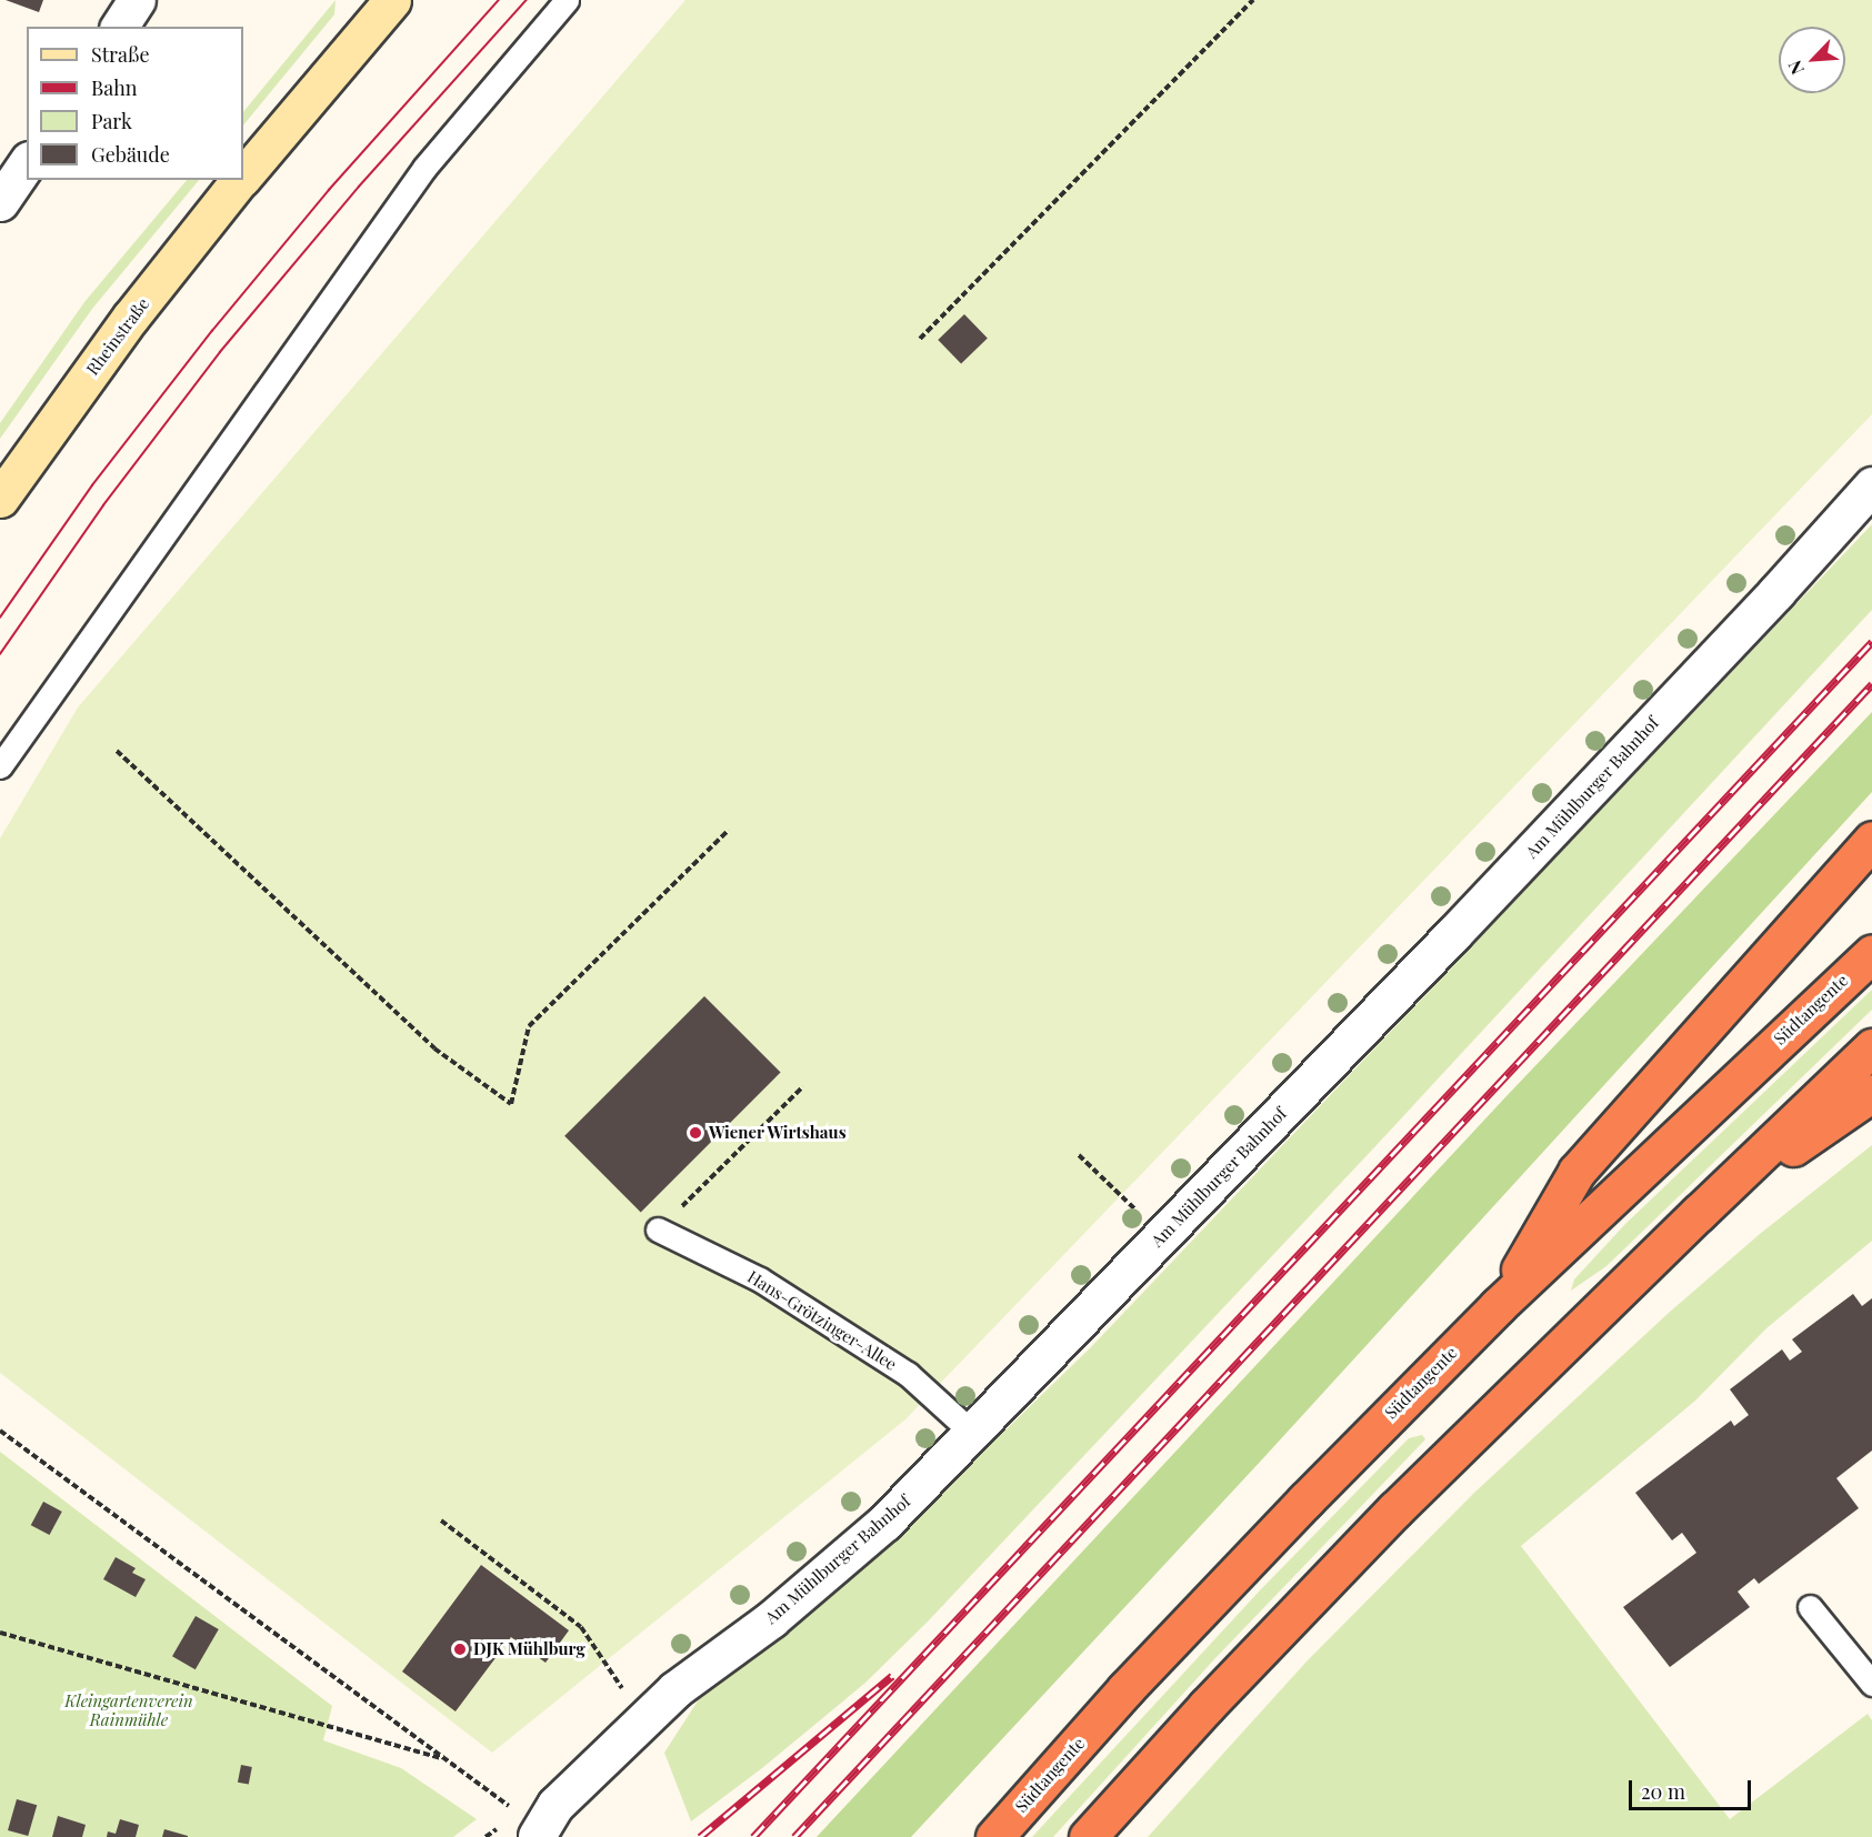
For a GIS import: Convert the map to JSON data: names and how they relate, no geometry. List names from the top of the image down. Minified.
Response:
{"streets":{"highway":["Südtangente"],"main road":["Rheinstraße"],"street":["Am Mühlburger Bahnhof"],"lane":["Hans-Grötzinger-Allee"]},"crossings":[["Am Mühlburger Bahnhof","Hans-Grötzinger-Allee"]],"parks":["Kleingartenverein Rainmühle"],"places":["Wiener Wirtshaus","DJK Mühlburg"],"legend":["Straße","Bahn","Park","Gebäude"],"scale_bar":"20 m","north":"bottom left"}
